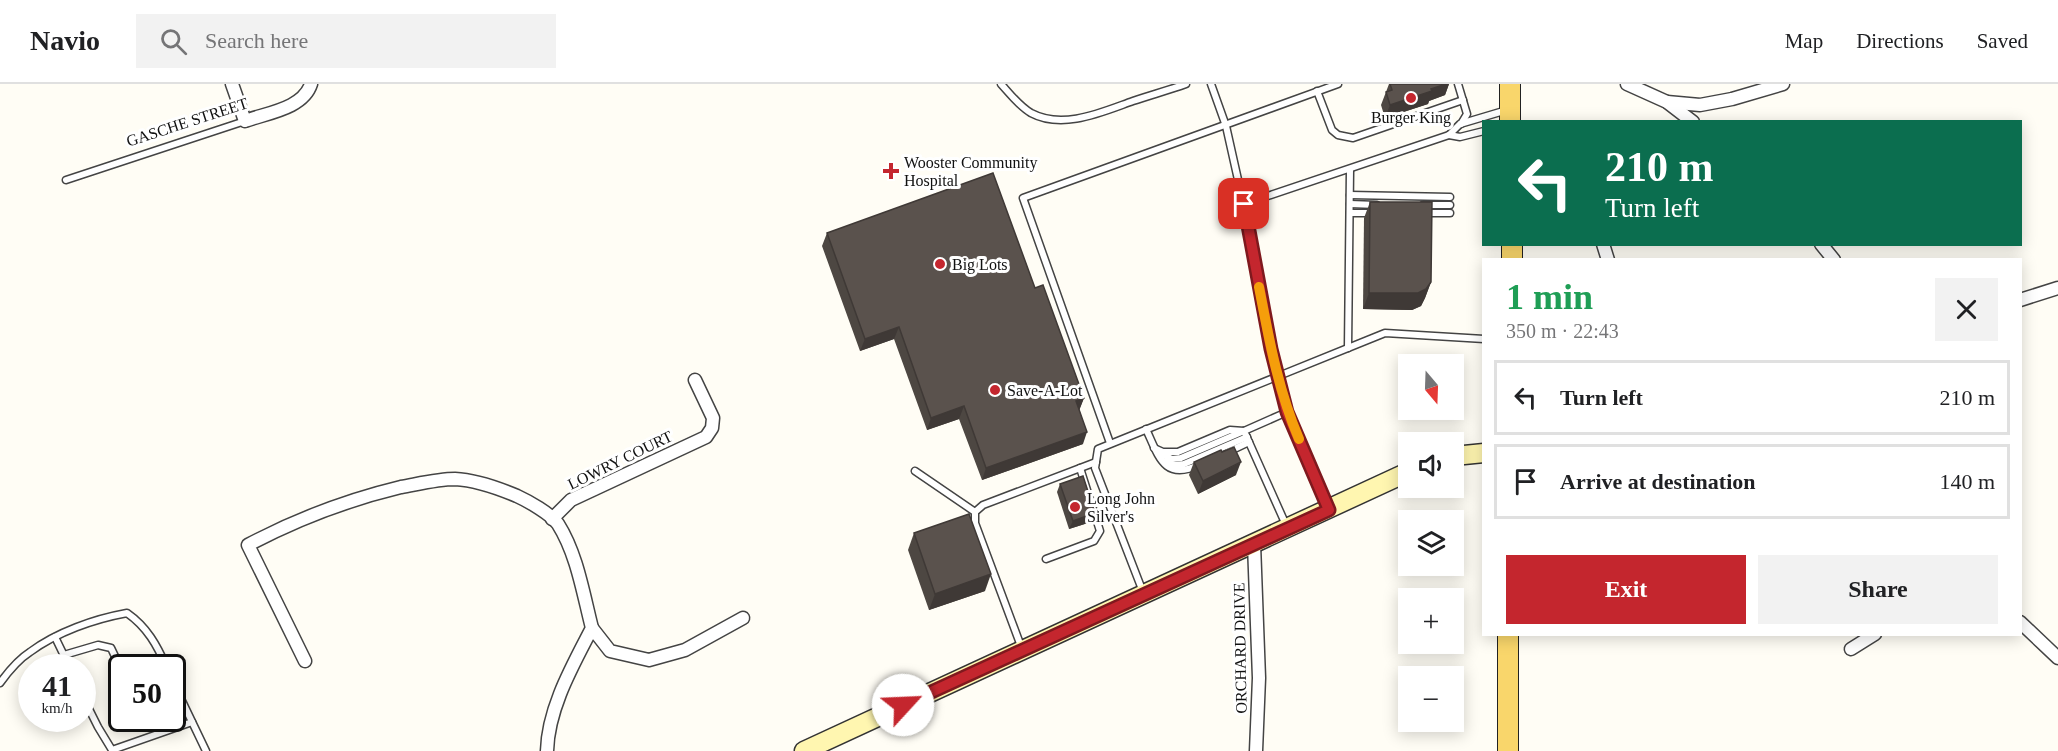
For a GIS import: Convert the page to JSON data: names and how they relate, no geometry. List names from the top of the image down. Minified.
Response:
{"streets":{"street":["GASCHE STREET","LOWRY COURT","ORCHARD DRIVE"]},"places":{"other":["Burger King","Big Lots","Save-A-Lot","Long John Silver's"],"health":["Wooster Community Hospital"]},"north":"bottom","page":{"header":"Navio","search":"Search here","nav":["Map","Directions","Saved"],"turn":["210 m","Turn left"],"heading":["1 min","350 m · 22:43"],"map_buttons":["+","−"],"list":[{"name":"Turn left","value":"210 m"},{"name":"Arrive at destination","value":"140 m"}],"buttons":["Exit","Share"],"speed":"41 km/h","limit":"50"}}
